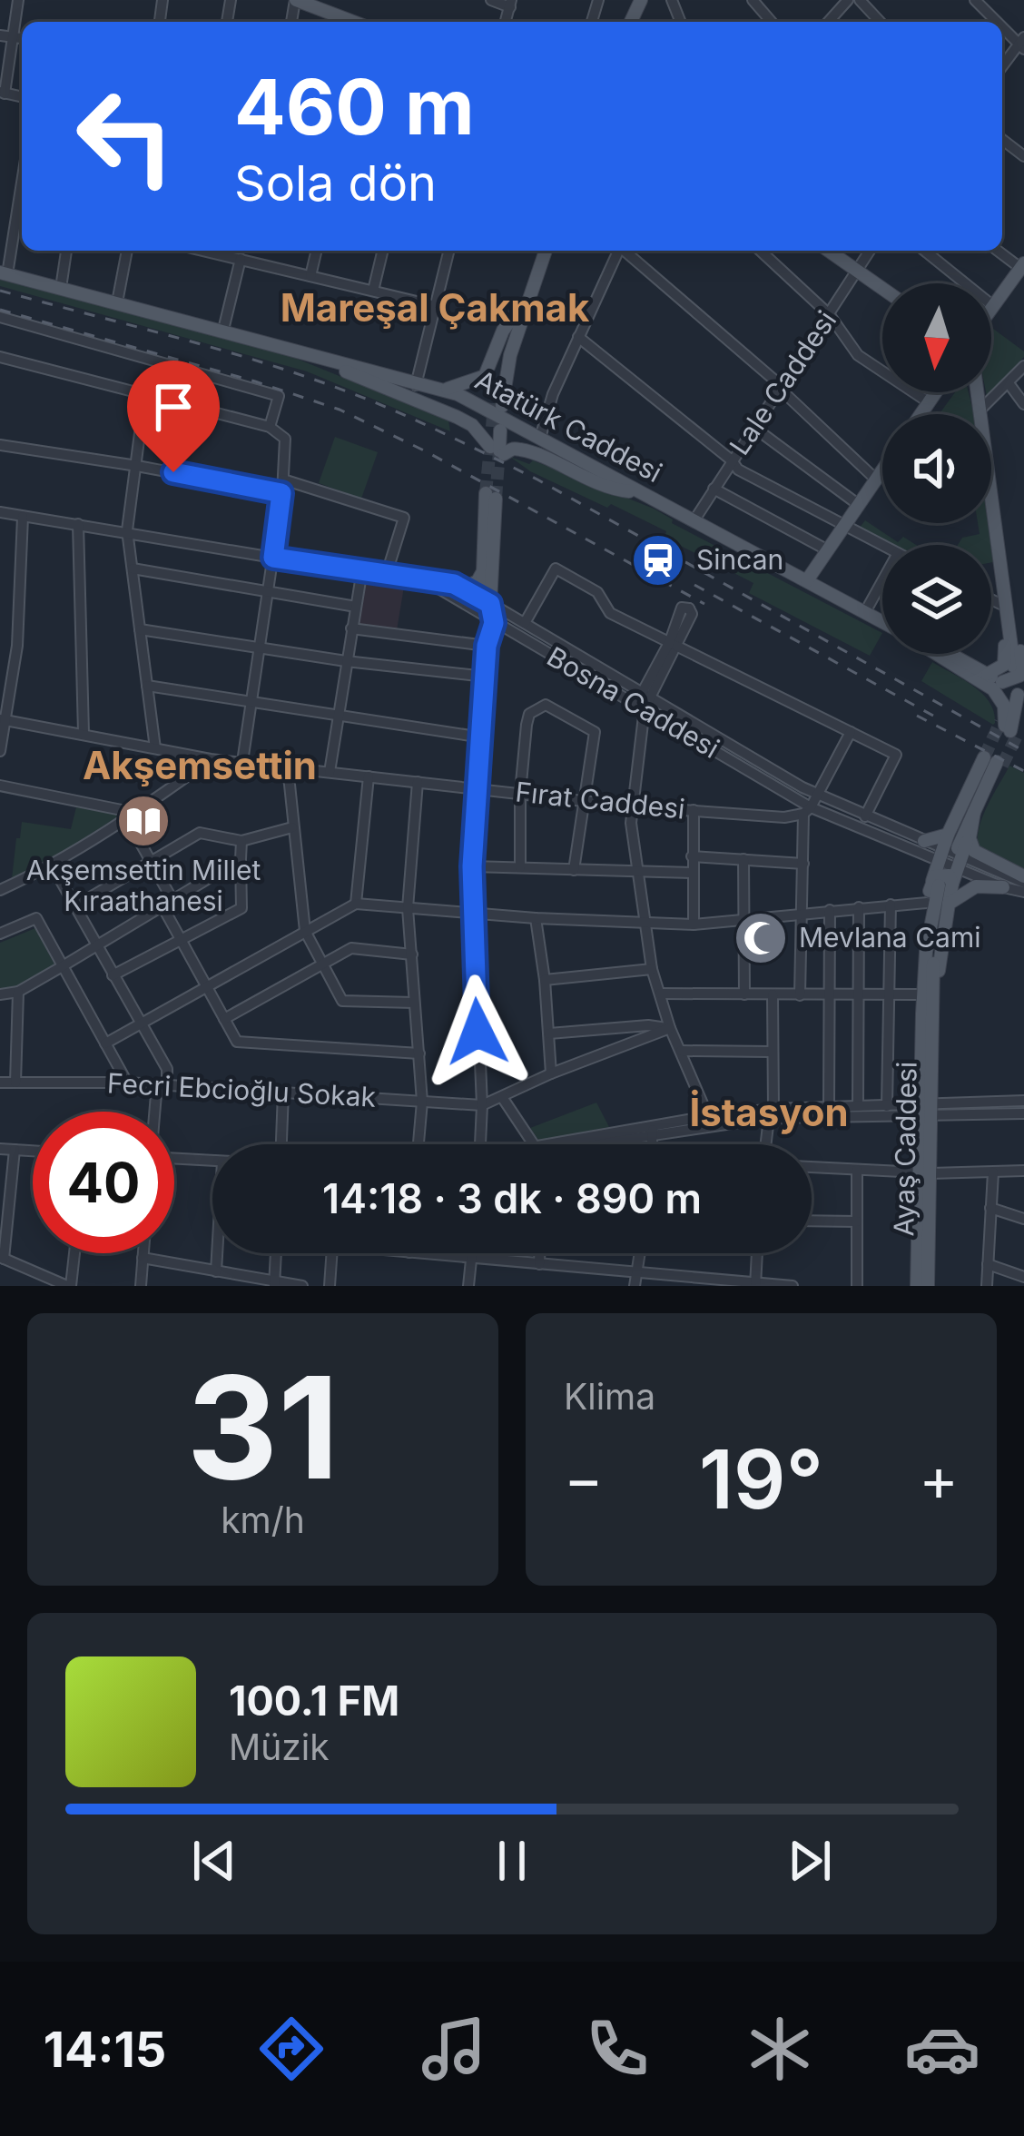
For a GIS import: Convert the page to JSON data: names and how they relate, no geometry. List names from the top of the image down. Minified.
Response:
{"streets":{"main road":["Atatürk Caddesi","Ayaş Caddesi"],"street":["Lale Caddesi","Bosna Caddesi","Fırat Caddesi","Fecri Ebcioğlu Sokak"]},"crossings":[["Lale Caddesi","Atatürk Caddesi"],["Bosna Caddesi","Fırat Caddesi"]],"districts":["Mareşal Çakmak","Akşemsettin","İstasyon"],"places":{"station":["Sincan"],"library":["Akşemsettin Millet Kıraathanesi"],"mosque":["Mevlana Cami"]},"north":"bottom","page":{"turn":["460 m","Sola dön"],"limit":"40","trip":"14:18 · 3 dk · 890 m","tile":[["31","km/h"],"Klima"],"heat":["−","19°","+"],"song":["100.1 FM","Müzik"],"tabs":"14:15"}}
